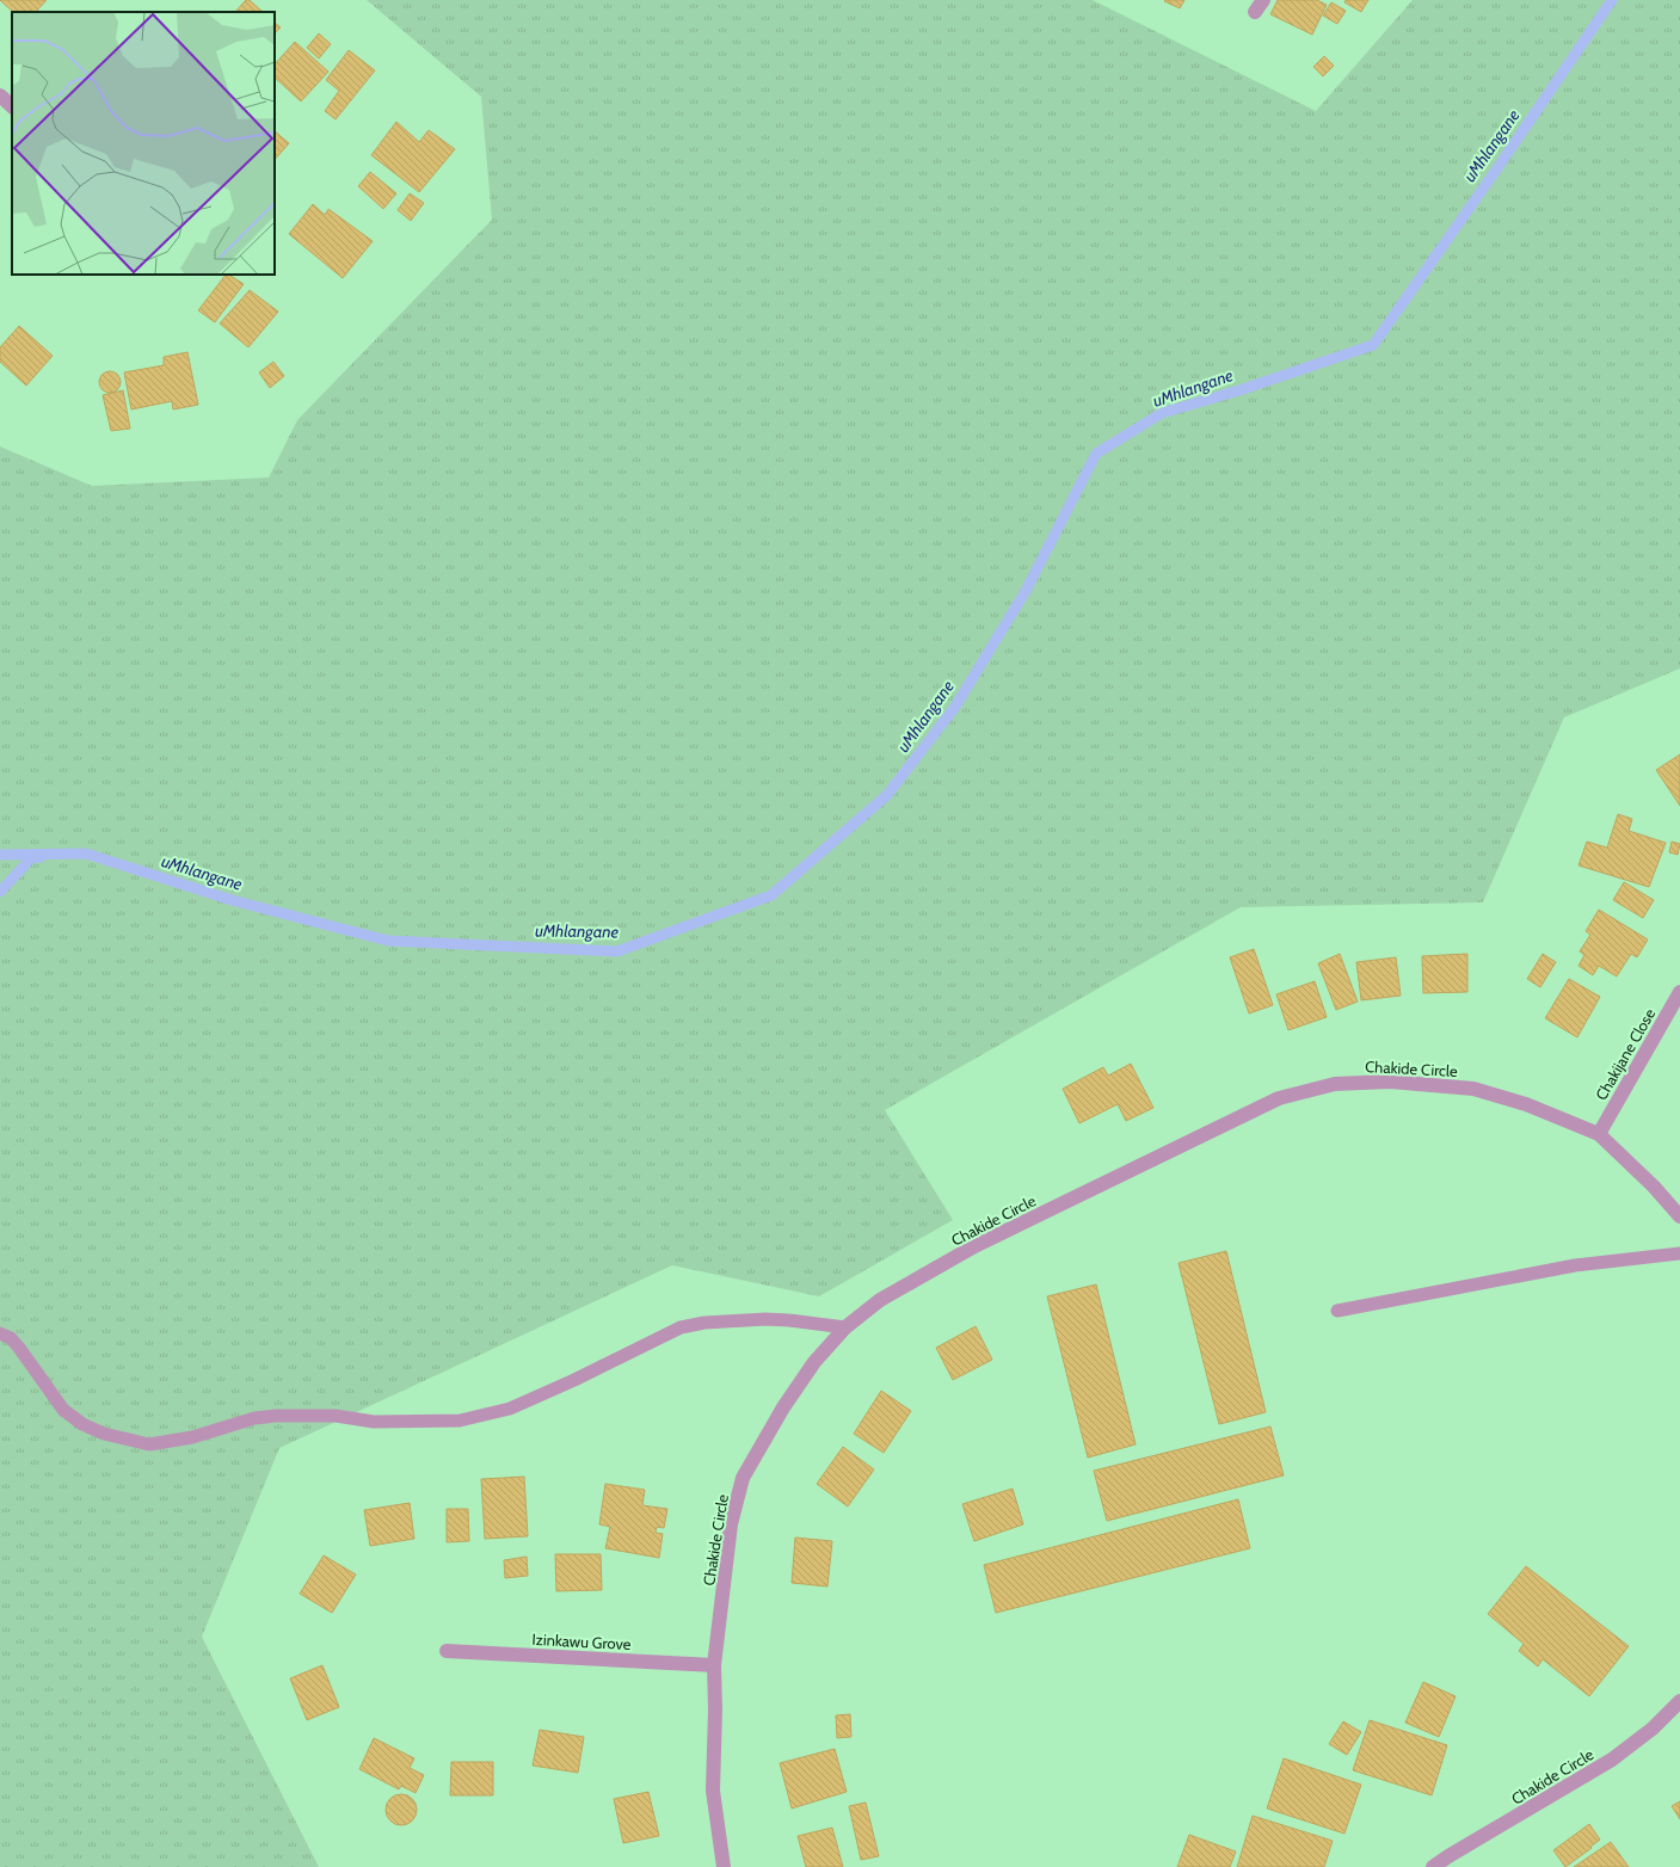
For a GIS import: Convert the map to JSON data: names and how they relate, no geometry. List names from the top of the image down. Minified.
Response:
{"streets":{"street":["Chakijane Close","Chakide Circle","Izinkawu Grove"]},"crossings":[["Chakijane Close","Chakide Circle"],["Chakide Circle","Izinkawu Grove"]],"water":["uMhlangane"]}
